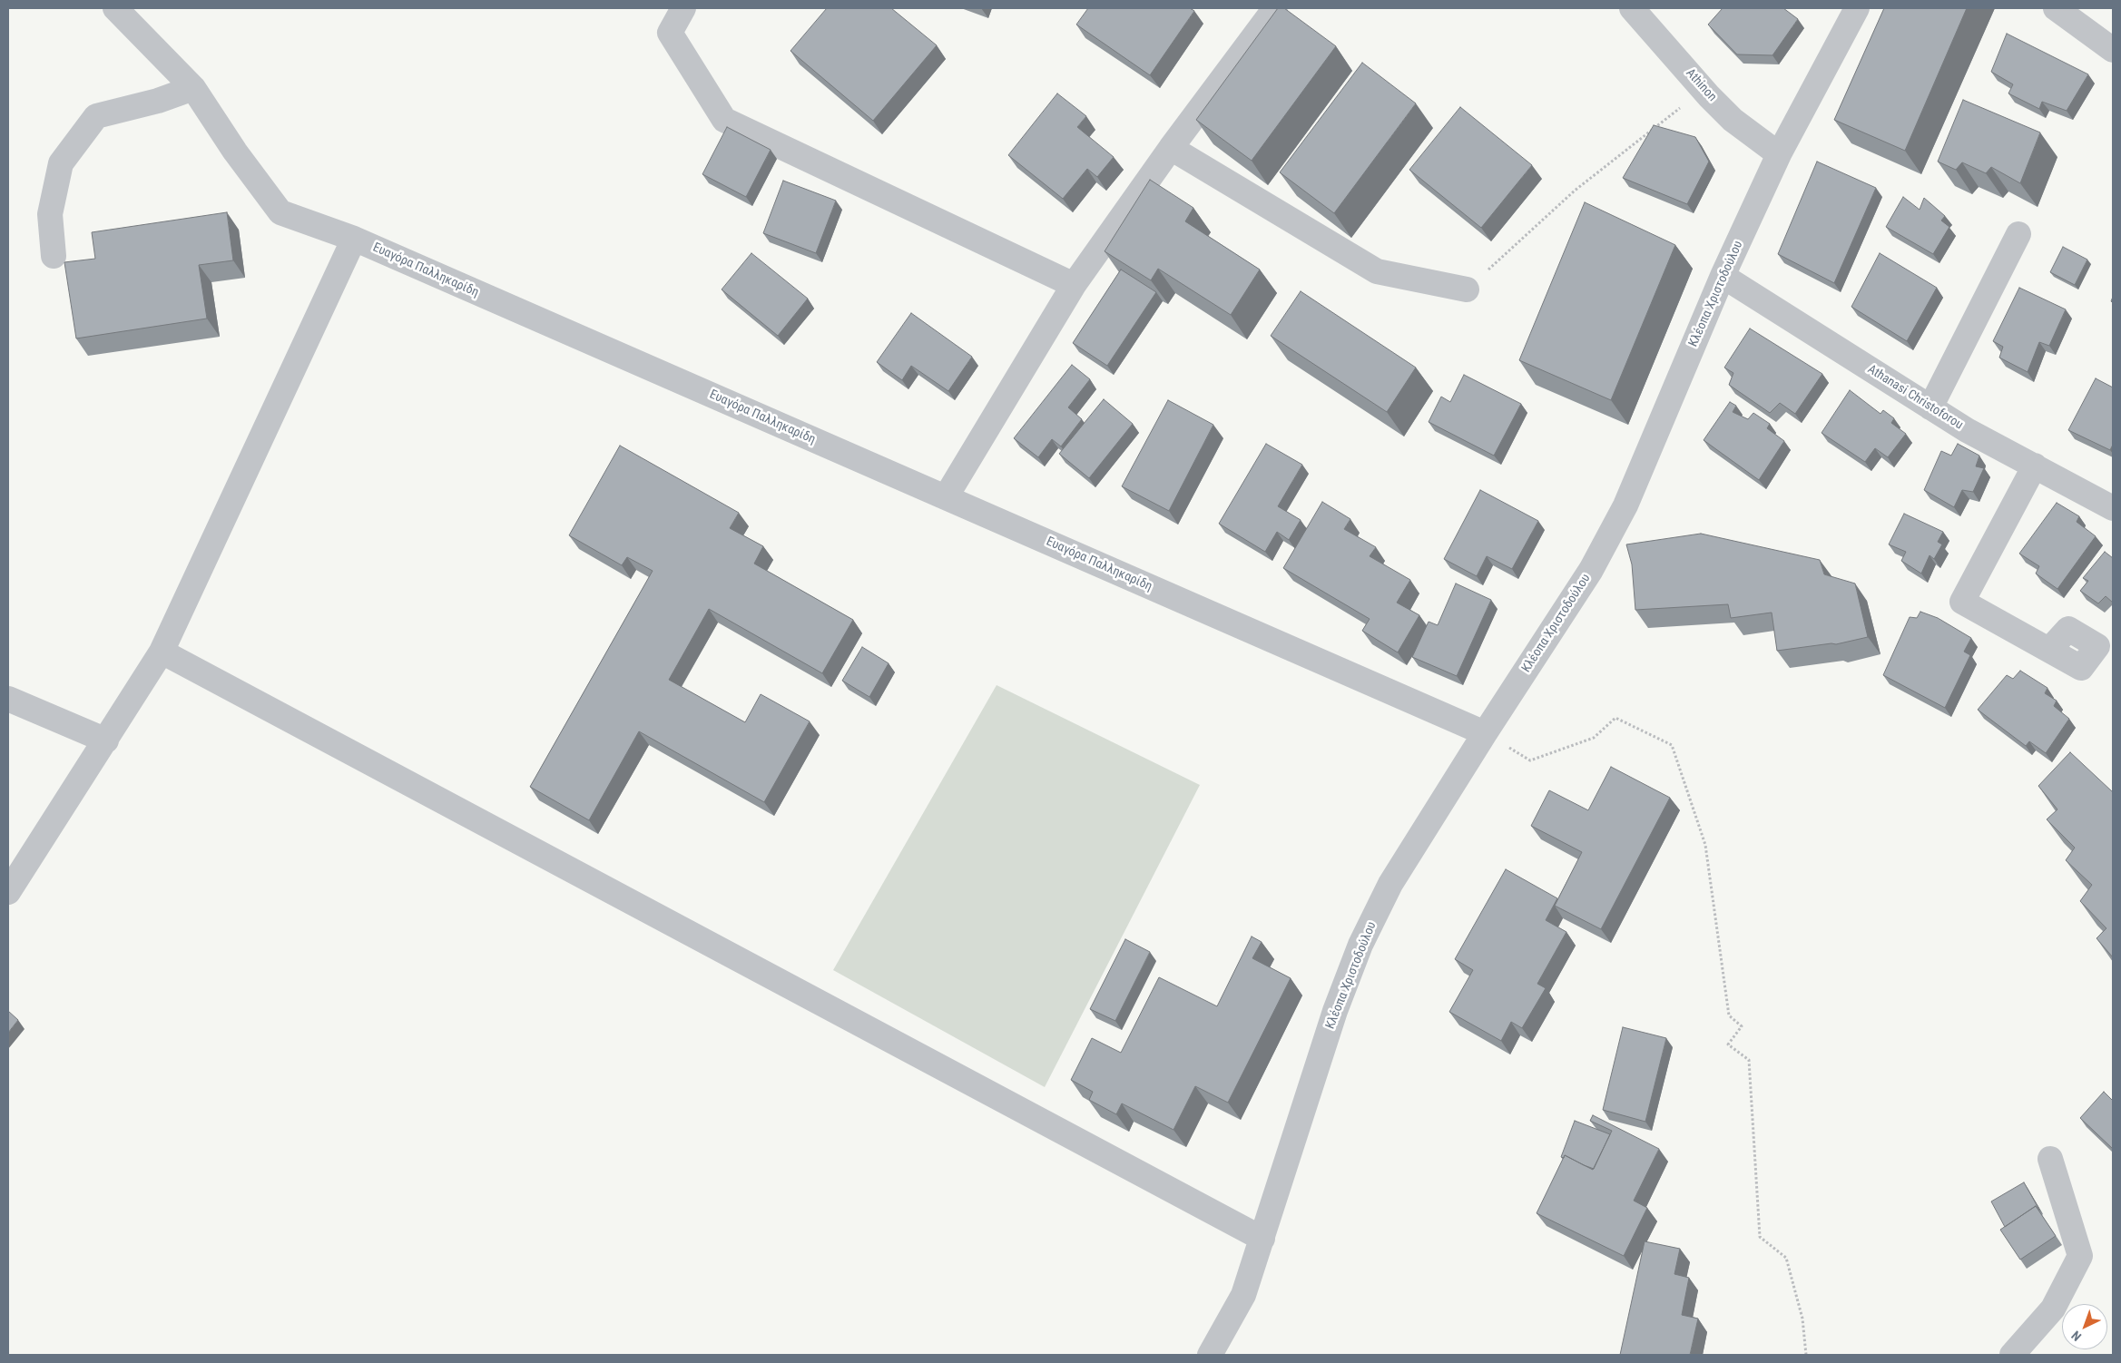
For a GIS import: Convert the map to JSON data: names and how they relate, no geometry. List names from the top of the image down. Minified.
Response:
{"streets":{"street":["Athinon","Ευαγόρα Παλληκαρίδη","Κλέοπα Χριστοδούλου","Athanasi Christoforou"]},"crossings":[["Athinon","Κλέοπα Χριστοδούλου"],["Ευαγόρα Παλληκαρίδη","Κλέοπα Χριστοδούλου"],["Κλέοπα Χριστοδούλου","Athanasi Christoforou"]],"north":"bottom left"}
